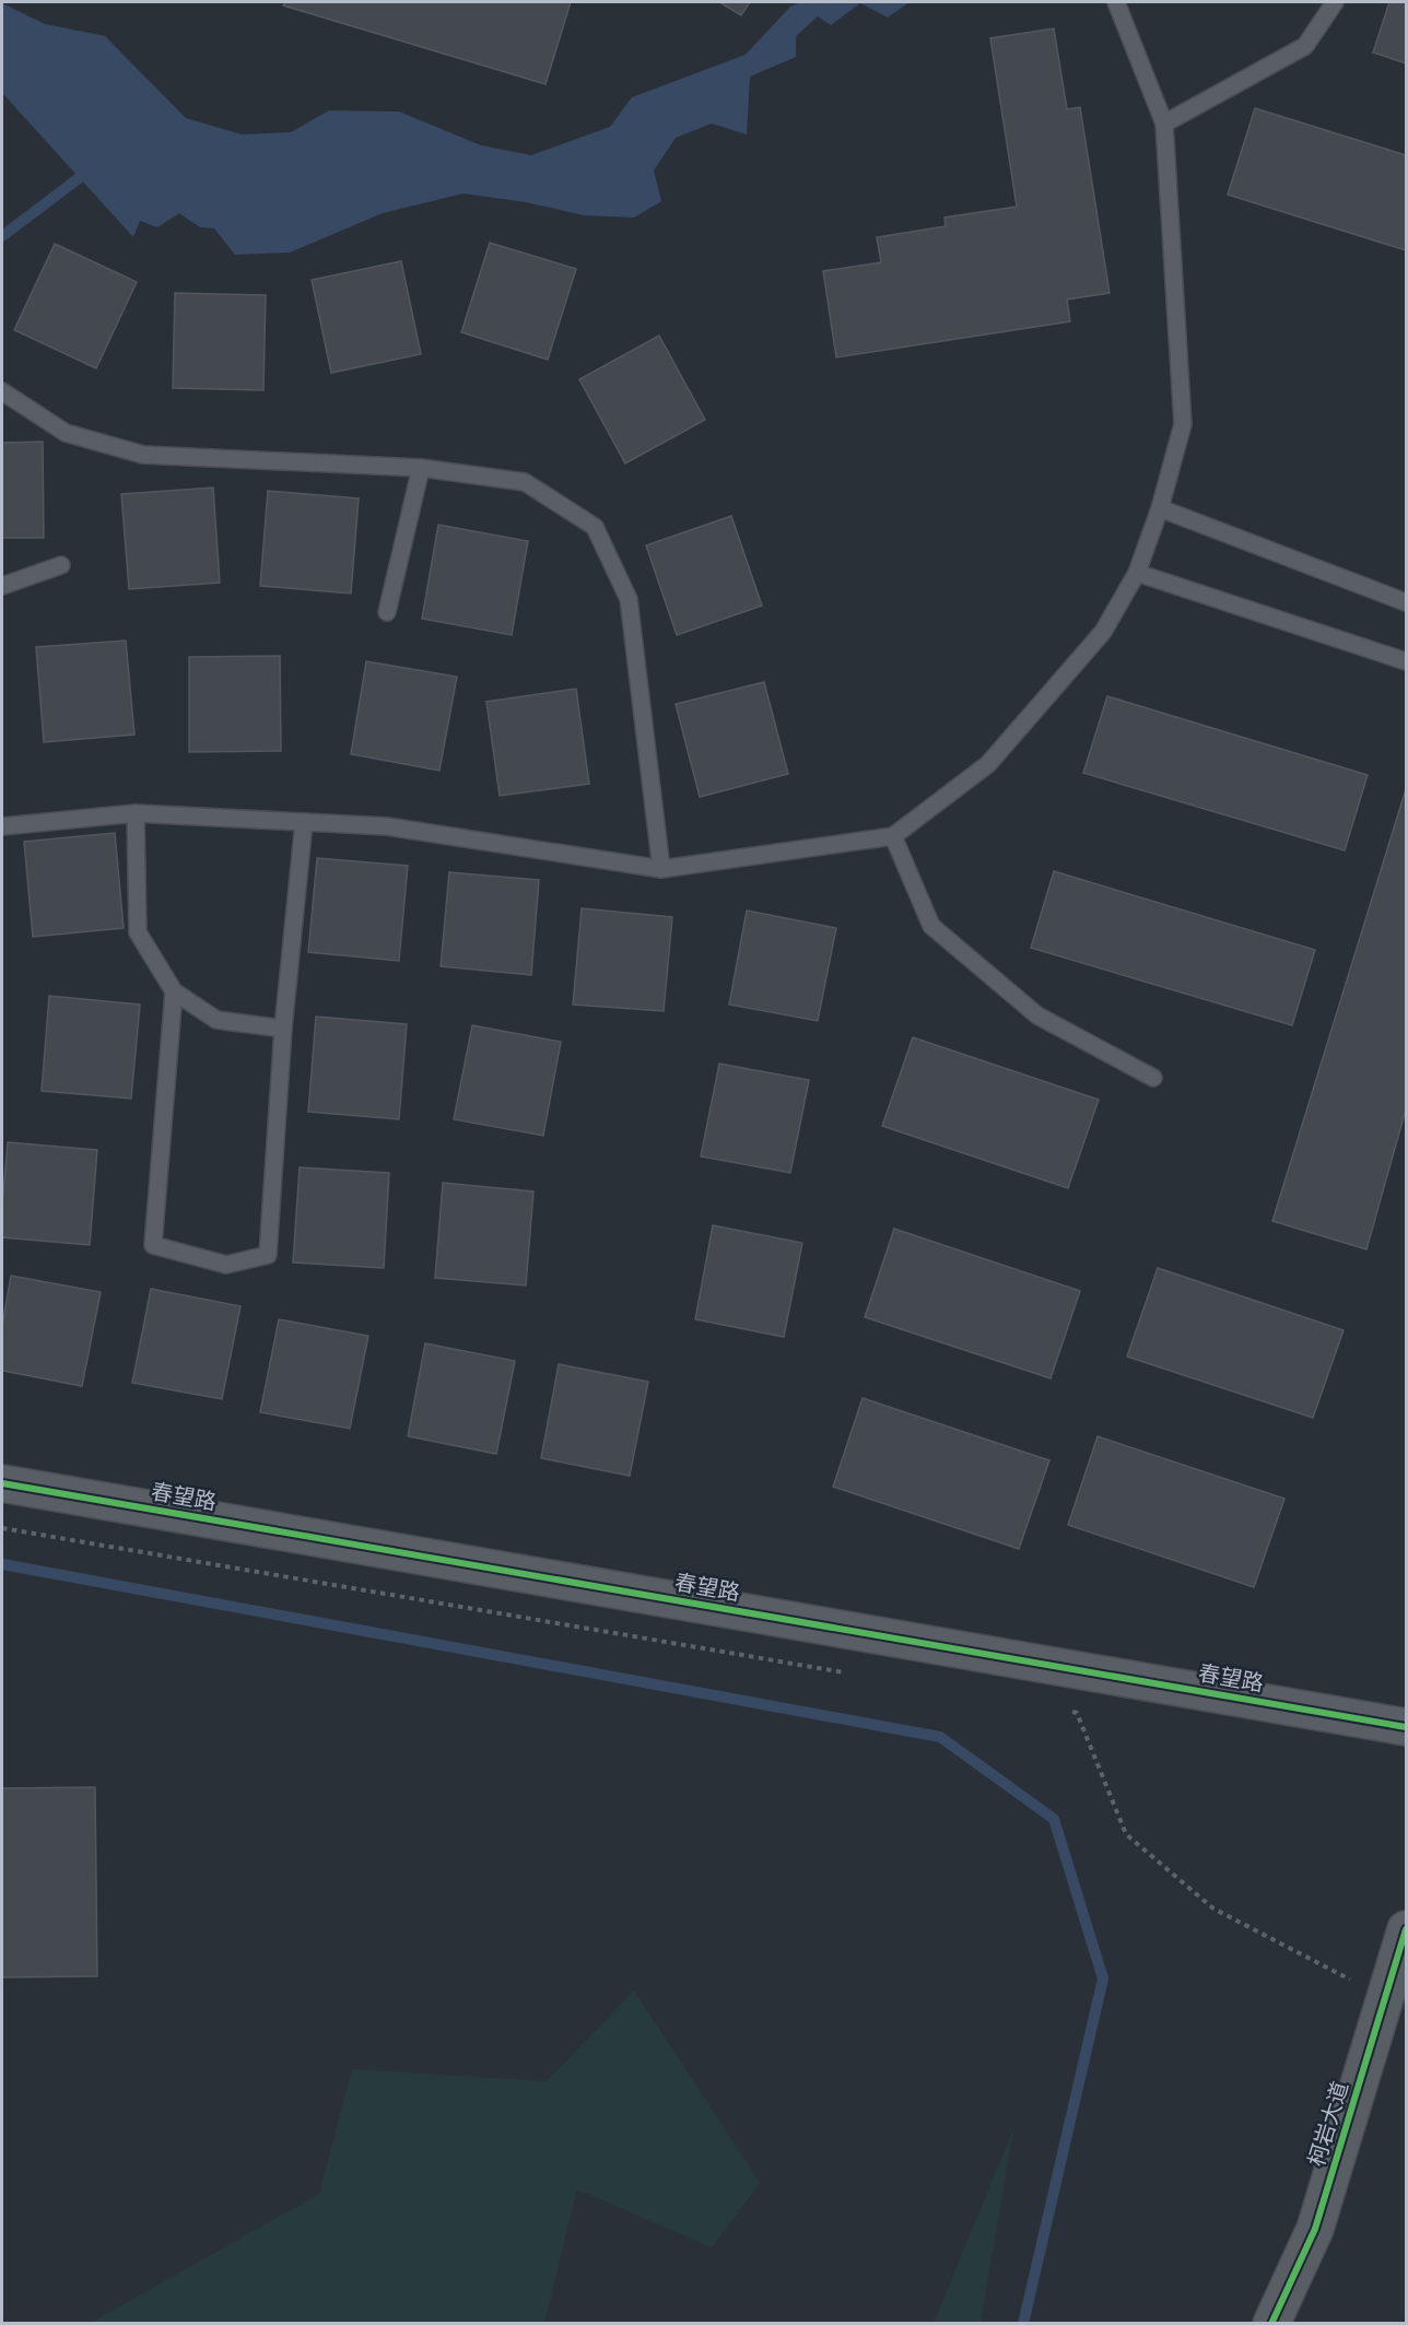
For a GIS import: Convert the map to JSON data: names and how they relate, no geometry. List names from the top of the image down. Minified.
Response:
{"streets":{"street":["春望路","柯岩大道"]}}
